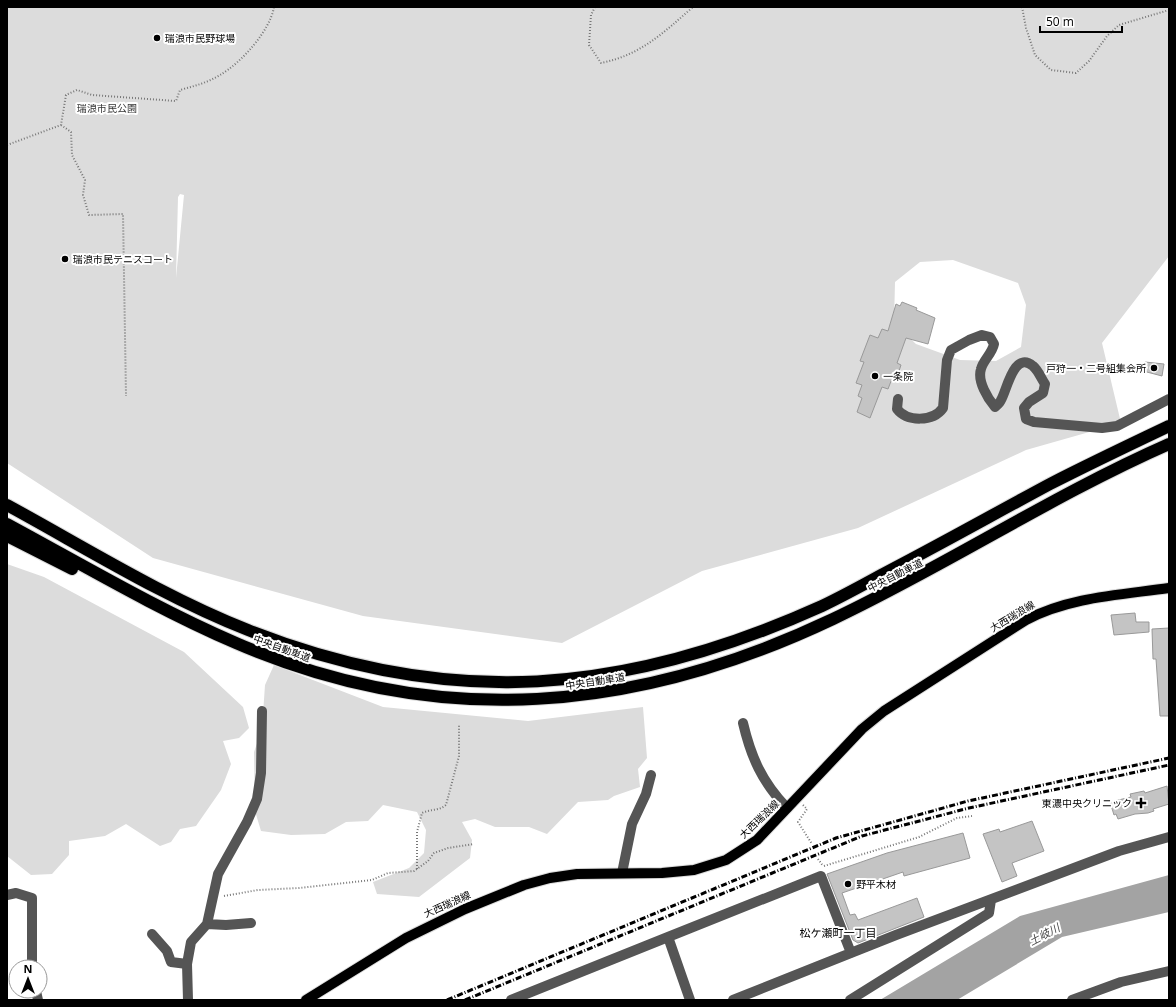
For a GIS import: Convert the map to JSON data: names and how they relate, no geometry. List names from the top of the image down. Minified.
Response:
{"streets":{"highway":["中央自動車道"],"main road":["大西瑞浪線"]},"districts":["松ケ瀬町一丁目"],"water":["土岐川"],"parks":["瑞浪市民公園"],"places":{"other":["瑞浪市民野球場","瑞浪市民テニスコート","戸狩一・二号組集会所","一条院","野平木材"],"health":["東濃中央クリニック"]},"scale_bar":"50 m","north":"top"}
